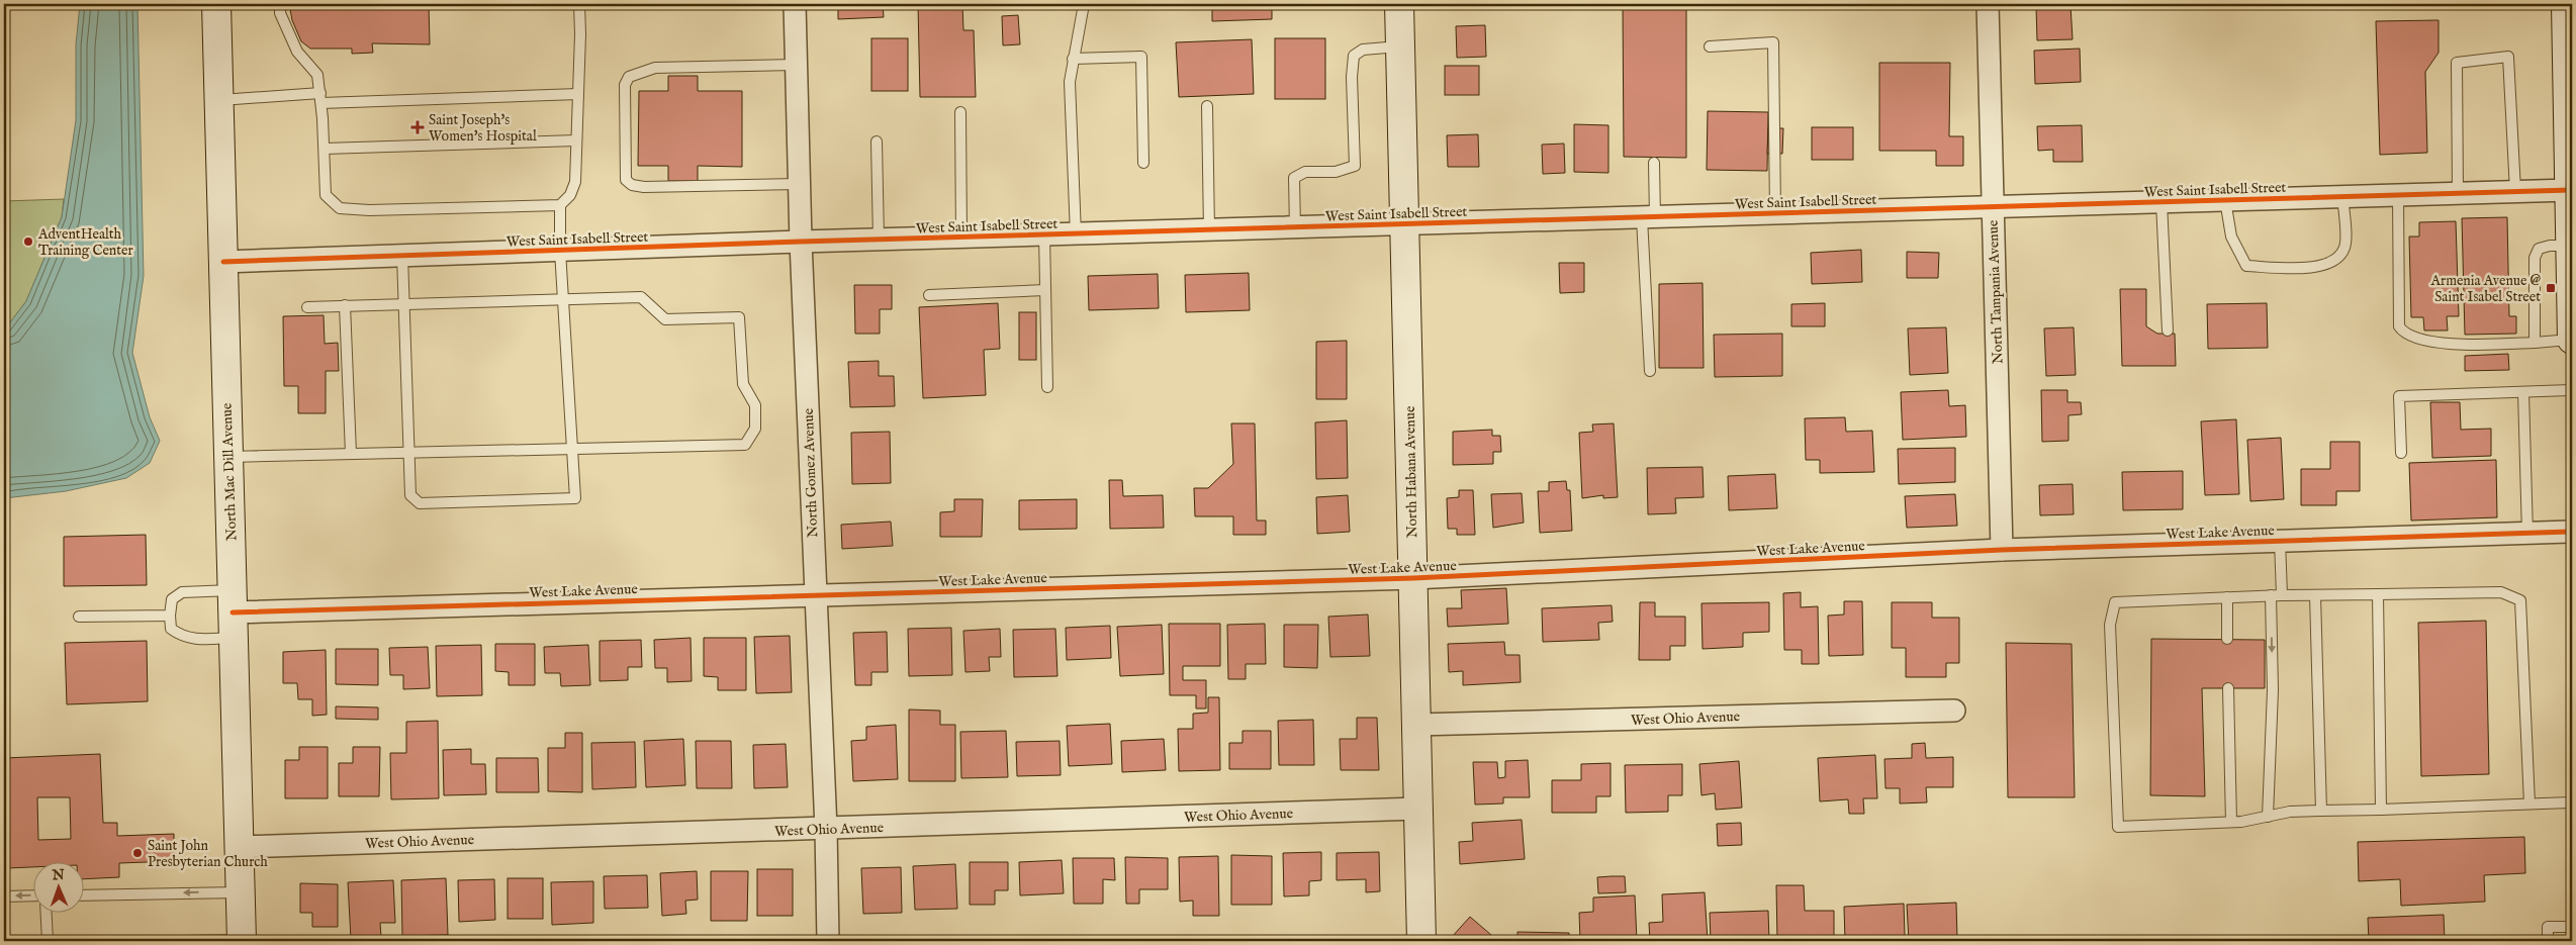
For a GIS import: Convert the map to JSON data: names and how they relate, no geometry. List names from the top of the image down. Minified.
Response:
{"streets":{"street":["West Saint Isabell Street","North Tampania Avenue","North Mac Dill Avenue","North Habana Avenue","North Gomez Avenue","West Lake Avenue","West Ohio Avenue"]},"crossings":[["West Saint Isabell Street","North Tampania Avenue"],["West Saint Isabell Street","North Mac Dill Avenue"],["West Saint Isabell Street","North Habana Avenue"],["West Saint Isabell Street","North Gomez Avenue"],["North Tampania Avenue","West Lake Avenue"],["North Mac Dill Avenue","West Lake Avenue"],["North Mac Dill Avenue","West Ohio Avenue"],["North Habana Avenue","West Lake Avenue"],["North Habana Avenue","West Ohio Avenue"],["North Gomez Avenue","West Lake Avenue"],["North Gomez Avenue","West Ohio Avenue"]],"places":{"health":["Saint Joseph's Women's Hospital"],"other":["AdventHealth Training Center","Saint John Presbyterian Church"],"transit":["Armenia Avenue @ Saint Isabel Street"]},"north":"top"}
